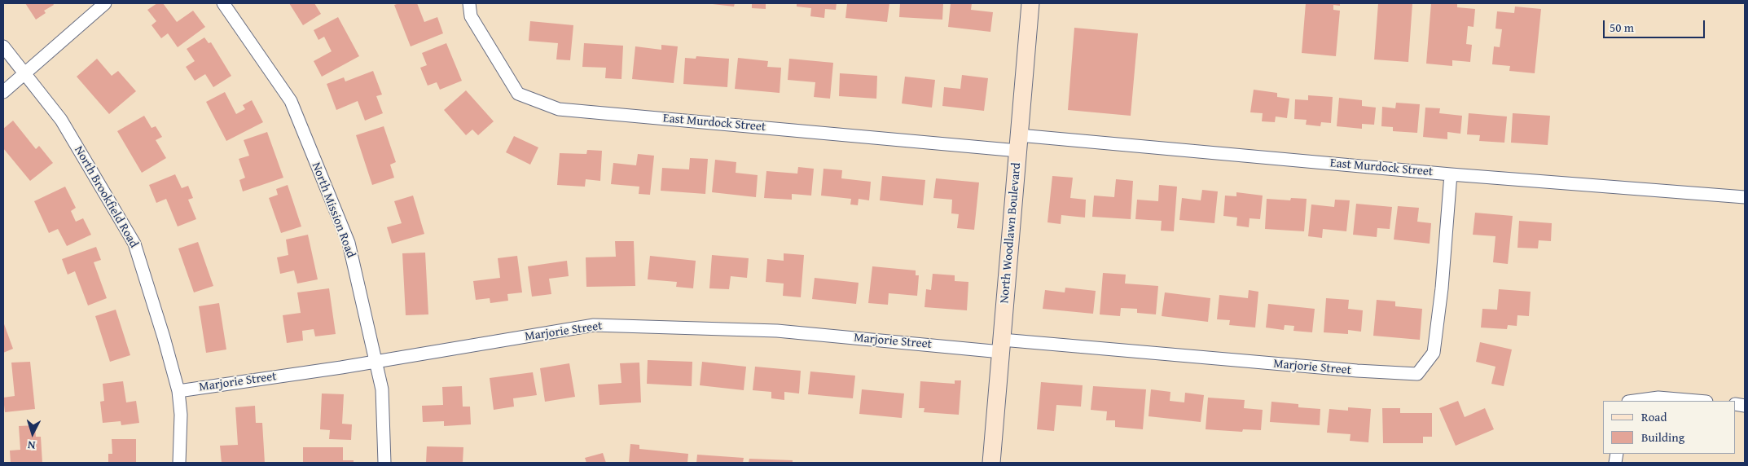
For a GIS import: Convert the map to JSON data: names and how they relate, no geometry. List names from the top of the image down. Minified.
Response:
{"streets":{"main road":["North Woodlawn Boulevard"],"street":["East Murdock Street","North Brookfield Road","North Mission Road","Marjorie Street"]},"crossings":[["East Murdock Street","North Woodlawn Boulevard"],["East Murdock Street","Marjorie Street"],["North Brookfield Road","Marjorie Street"],["North Mission Road","Marjorie Street"],["North Woodlawn Boulevard","Marjorie Street"]],"legend":["Road","Building"],"scale_bar":"50 m","north":"bottom"}
